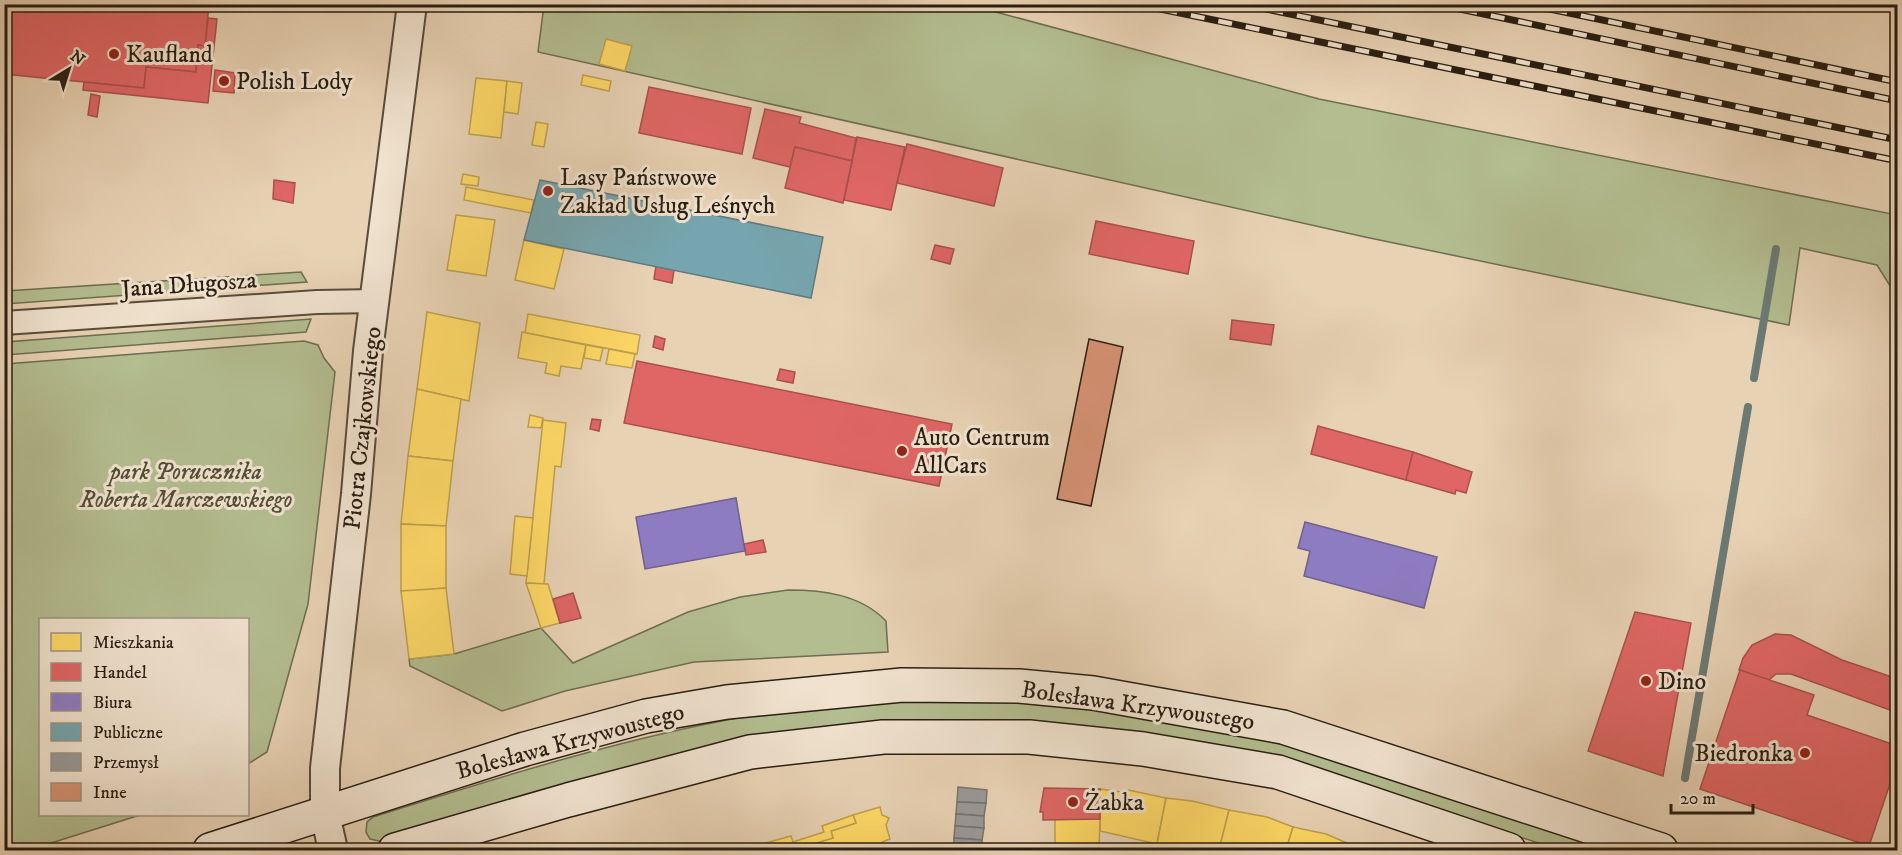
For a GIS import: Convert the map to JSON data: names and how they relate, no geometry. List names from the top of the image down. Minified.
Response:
{"streets":{"main road":["Bolesława Krzywoustego"],"street":["Jana Długosza","Piotra Czajkowskiego"]},"crossings":[["Jana Długosza","Piotra Czajkowskiego"],["Piotra Czajkowskiego","Bolesława Krzywoustego"]],"parks":["park Porucznika Roberta Marczewskiego"],"places":["Kaufland","Polish Lody","Lasy Państwowe Zakład Usług Leśnych","Auto Centrum AllCars","Dino","Biedronka","Żabka"],"legend":["Mieszkania","Handel","Biura","Publiczne","Przemysł","Inne"],"scale_bar":"20 m","north":"top right"}
